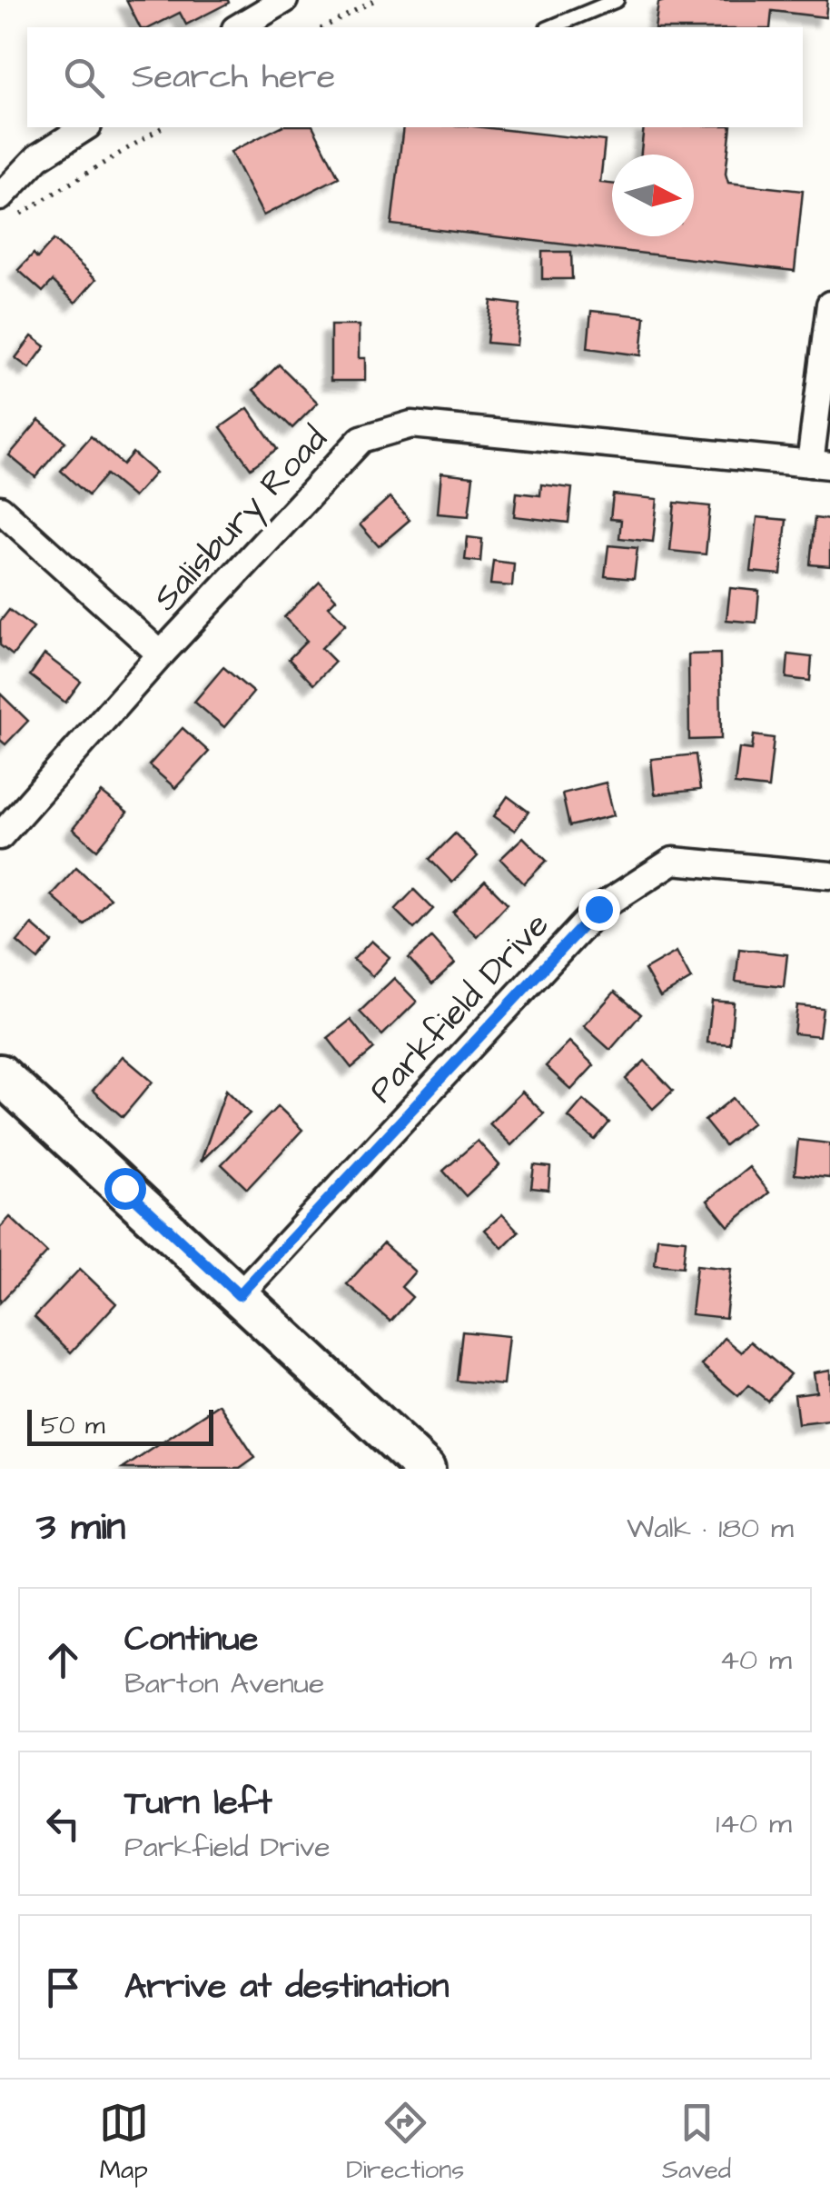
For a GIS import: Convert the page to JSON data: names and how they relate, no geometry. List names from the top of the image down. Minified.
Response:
{"streets":{"street":["Salisbury Road","Parkfield Drive"]},"scale_bar":"50 m","north":"right","page":{"search":"Search here","scale":"50 m","heading":["3 min","Walk · 180 m"],"list":[["Continue","Barton Avenue","40 m"],["Turn left","Parkfield Drive","140 m"],"Arrive at destination"],"nav":["Map","Directions","Saved"]}}
